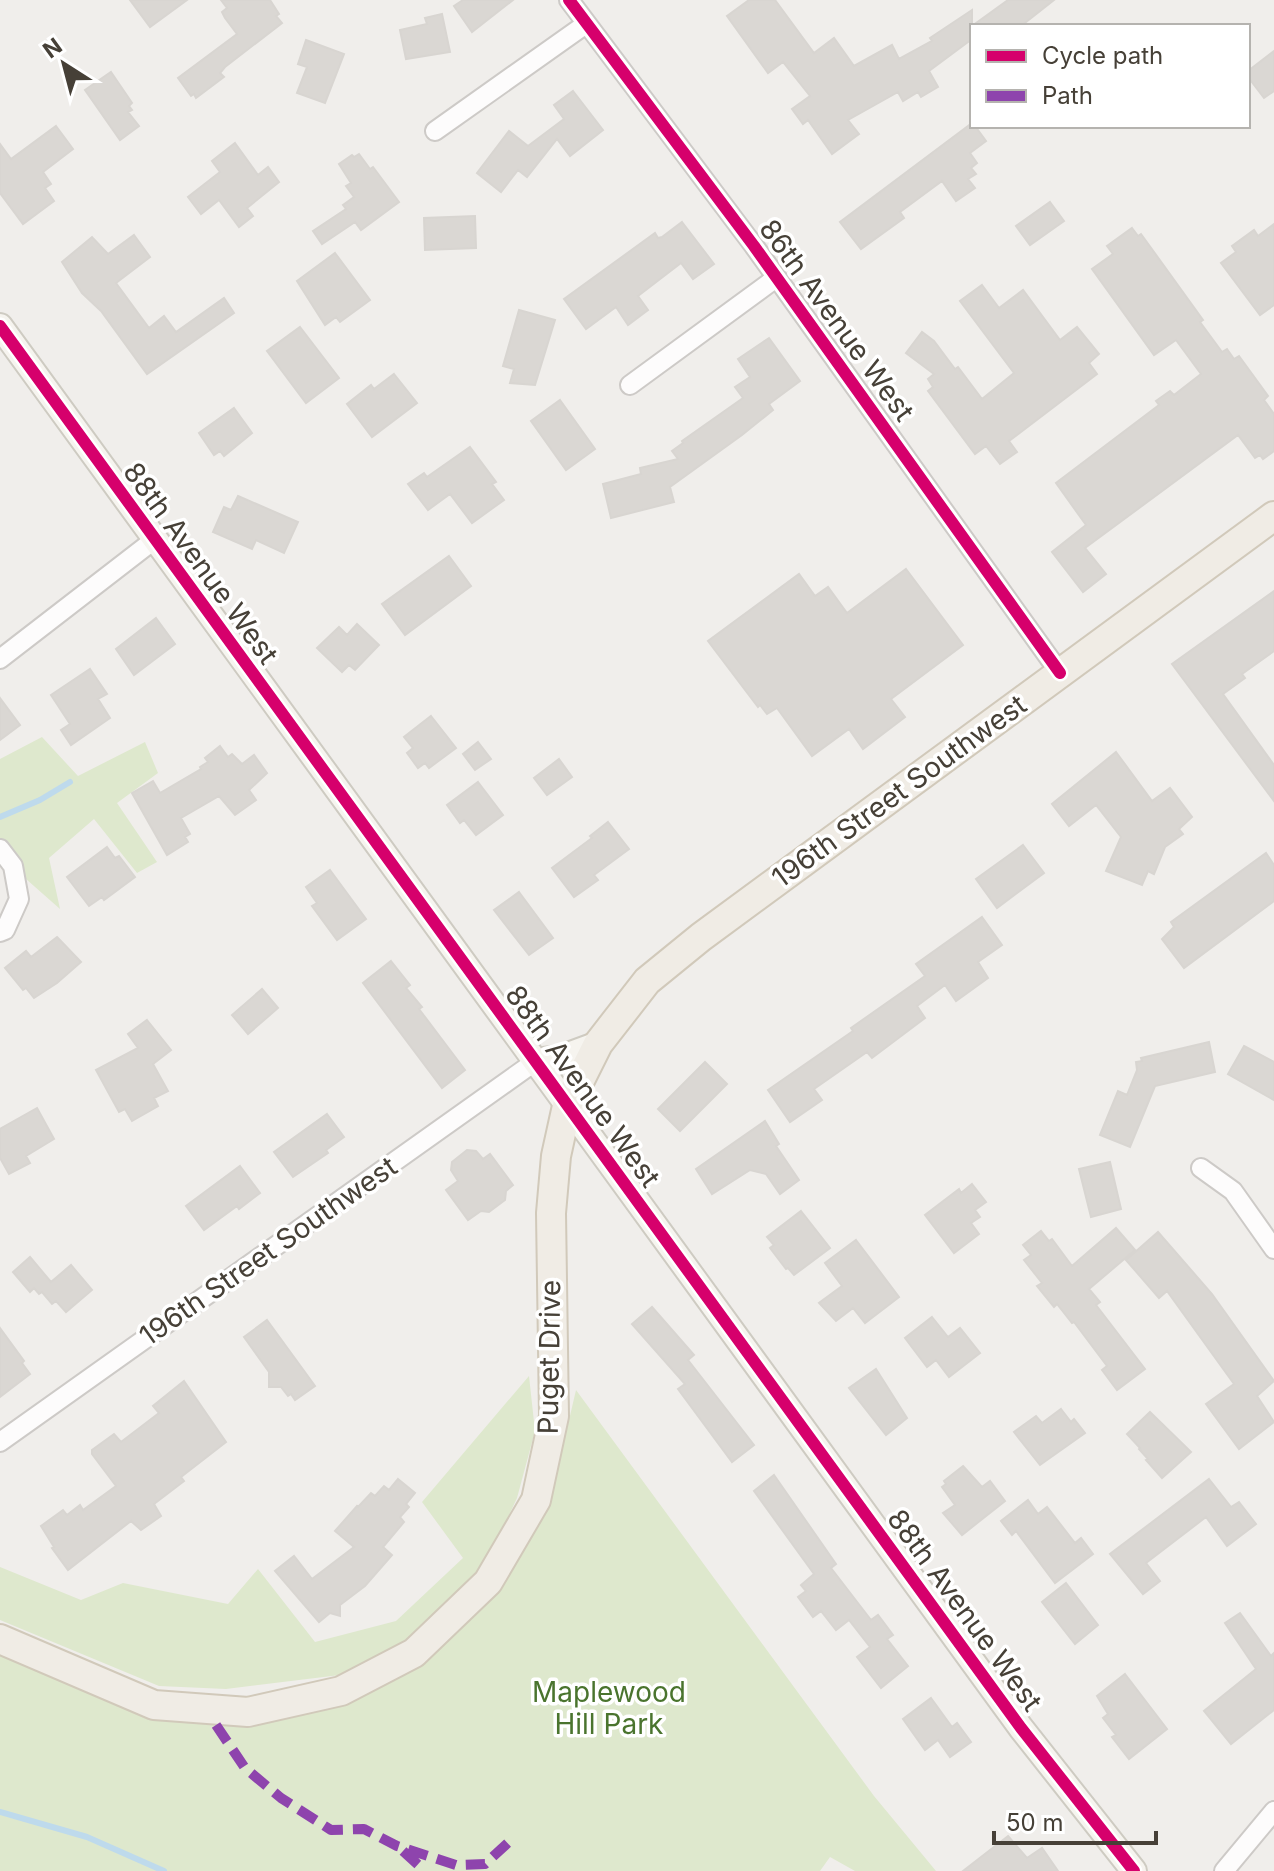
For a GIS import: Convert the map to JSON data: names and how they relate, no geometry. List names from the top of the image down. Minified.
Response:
{"streets":{"main road":["196th Street Southwest","Puget Drive"],"street":["86th Avenue West","88th Avenue West"]},"crossings":[["86th Avenue West","196th Street Southwest"],["88th Avenue West","196th Street Southwest"],["88th Avenue West","Puget Drive"],["196th Street Southwest","Puget Drive"]],"parks":["Maplewood Hill Park"],"legend":["Cycle path","Path"],"scale_bar":"50 m","north":"top left"}
